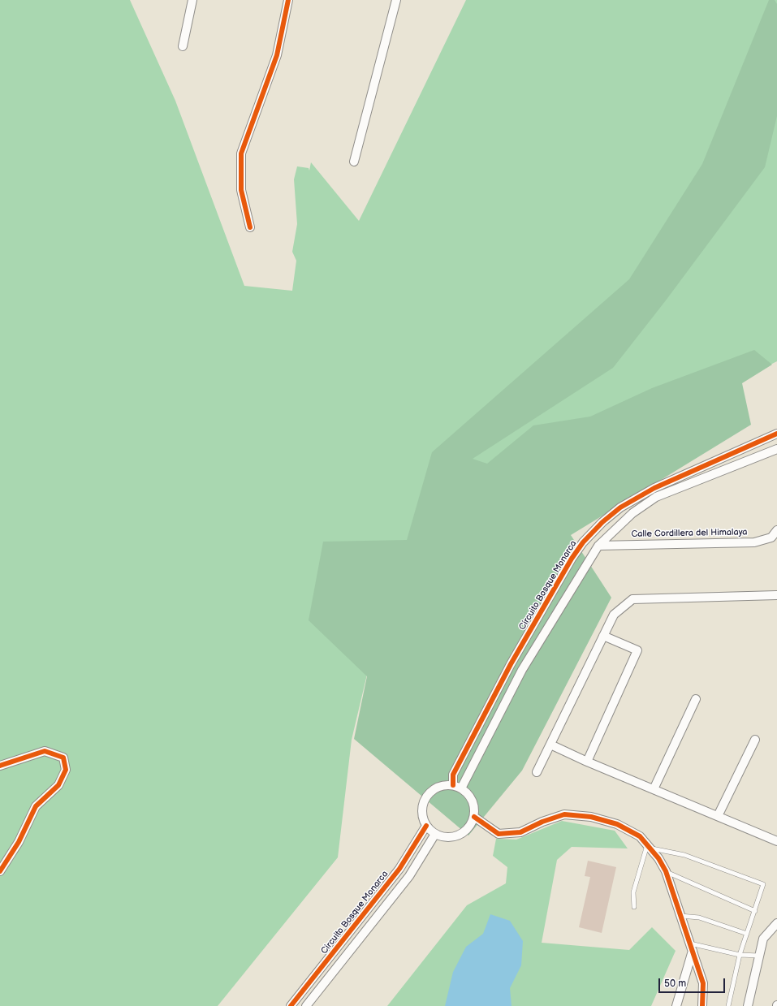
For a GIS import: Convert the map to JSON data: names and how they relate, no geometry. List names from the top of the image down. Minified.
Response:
{"streets":{"street":["Calle Cordillera del Himalaya","Circuito Bosque Monarca"]},"scale_bar":"50 m"}
